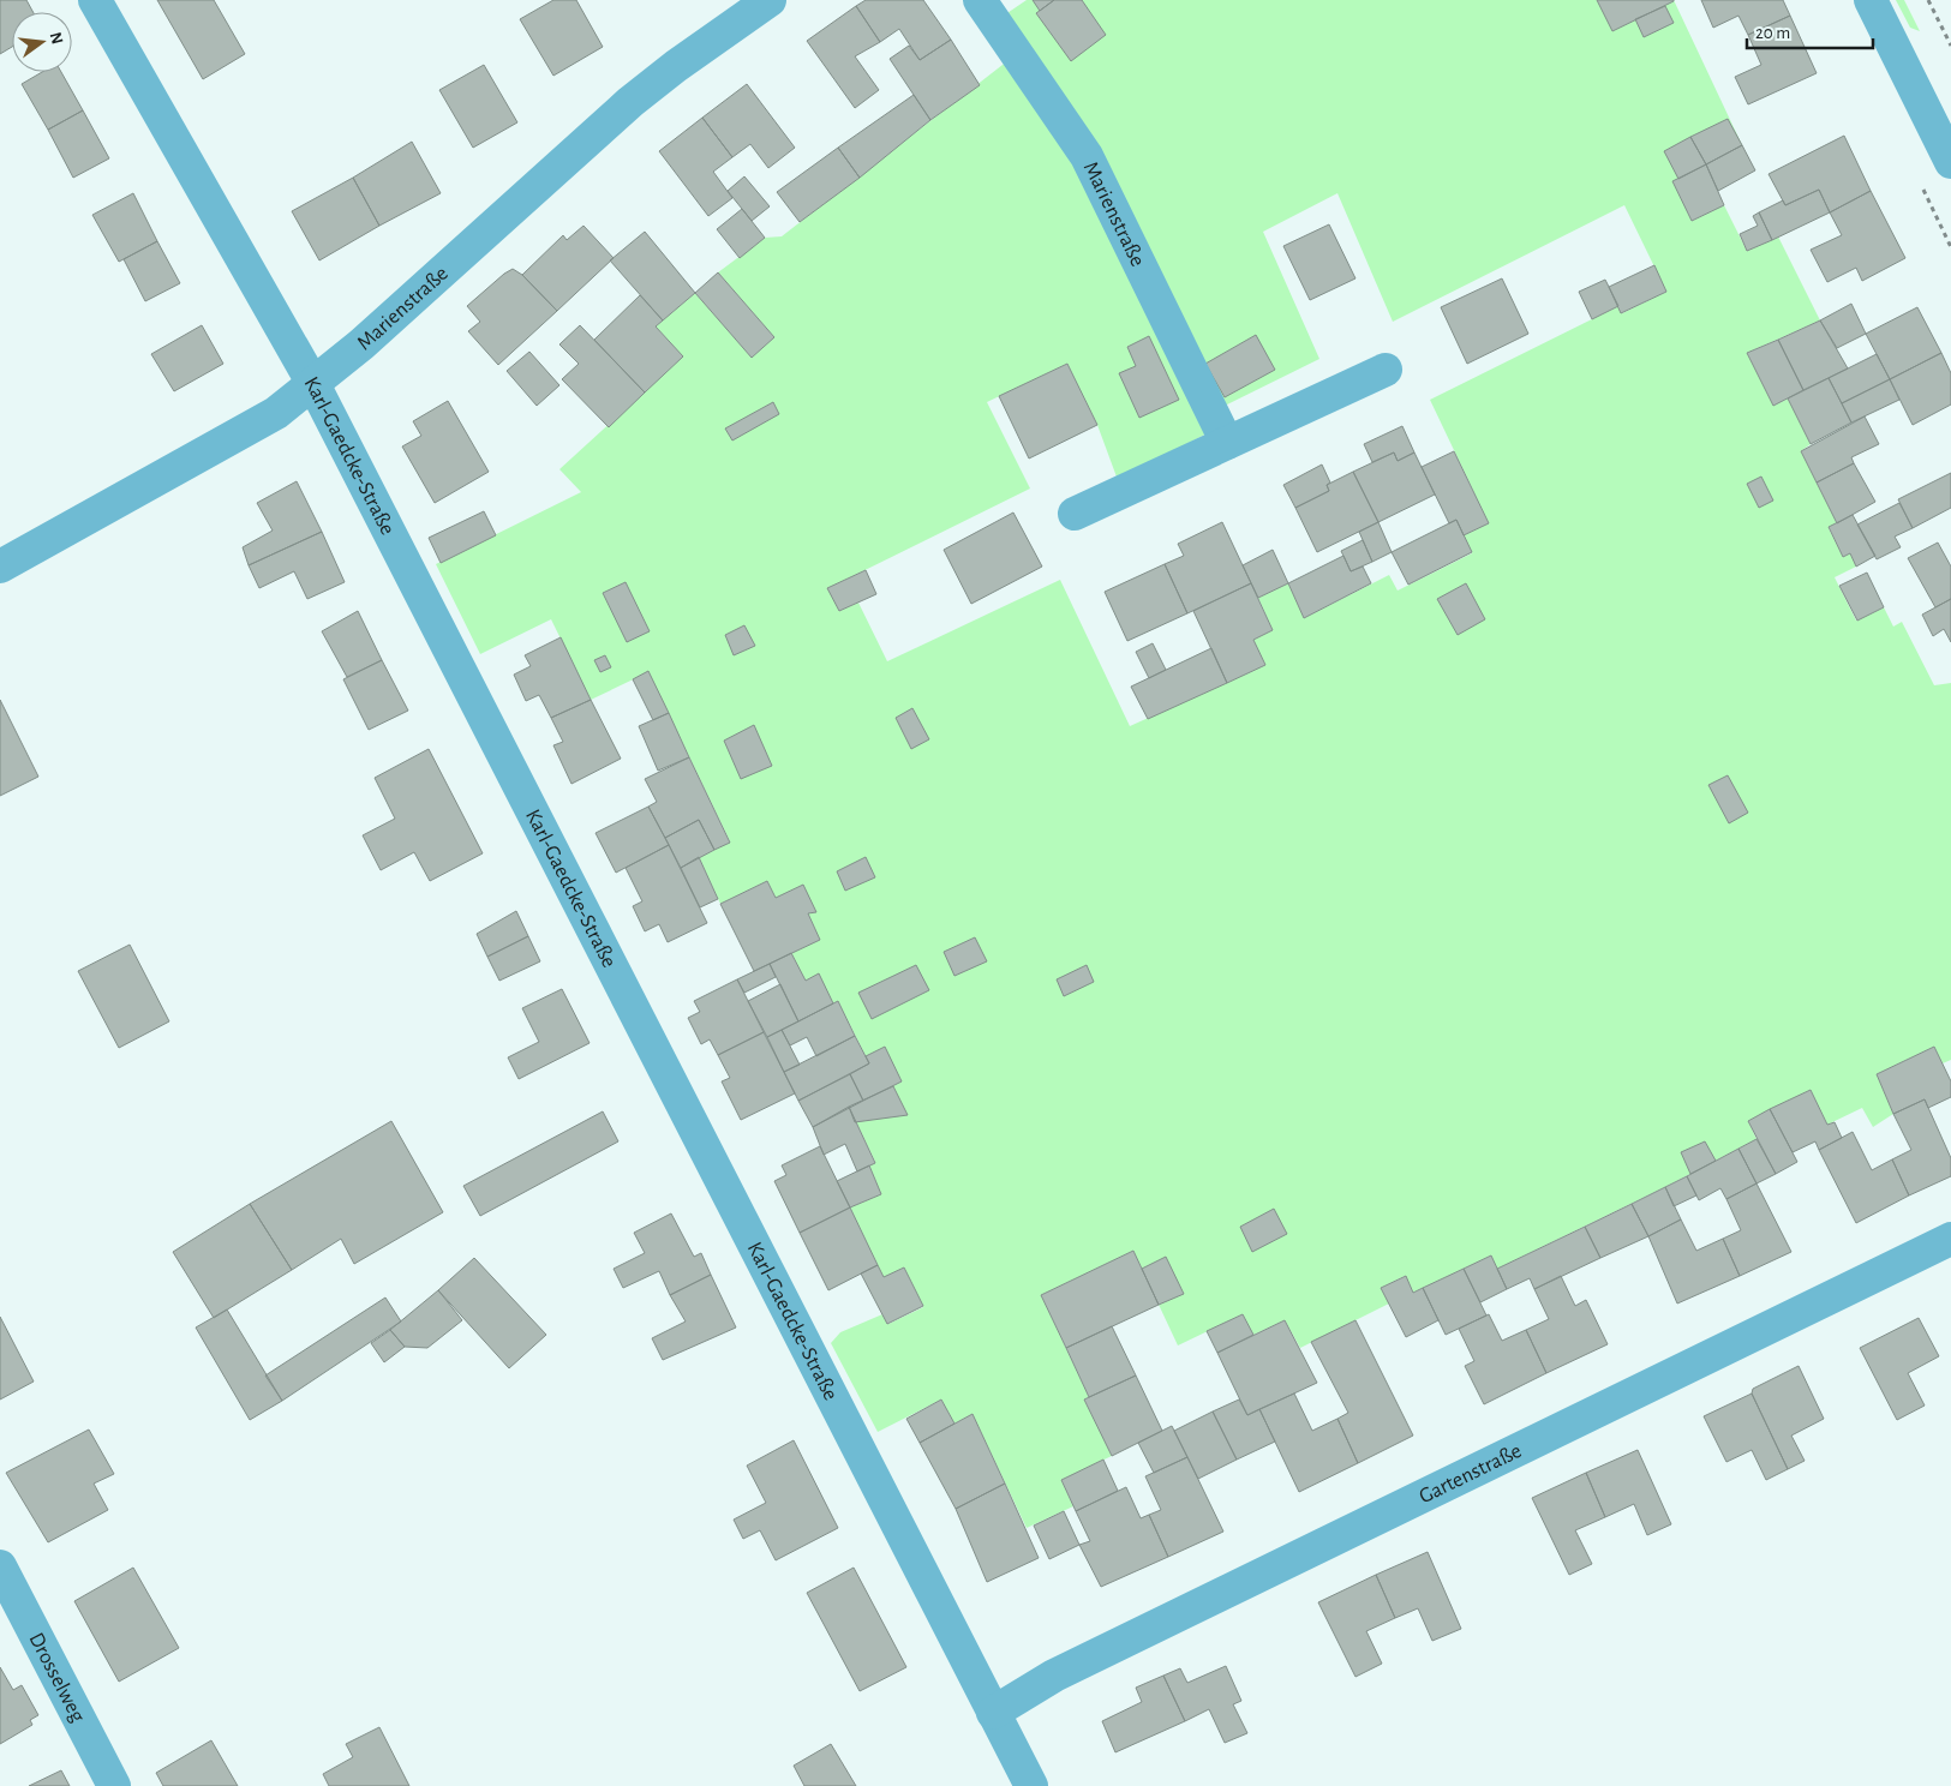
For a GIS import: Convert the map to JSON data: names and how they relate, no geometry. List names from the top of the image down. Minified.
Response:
{"streets":{"street":["Marienstraße","Karl-Gaedcke-Straße","Gartenstraße","Drosselweg"]},"crossings":[["Marienstraße","Karl-Gaedcke-Straße"],["Karl-Gaedcke-Straße","Gartenstraße"]],"scale_bar":"20 m","north":"right"}
